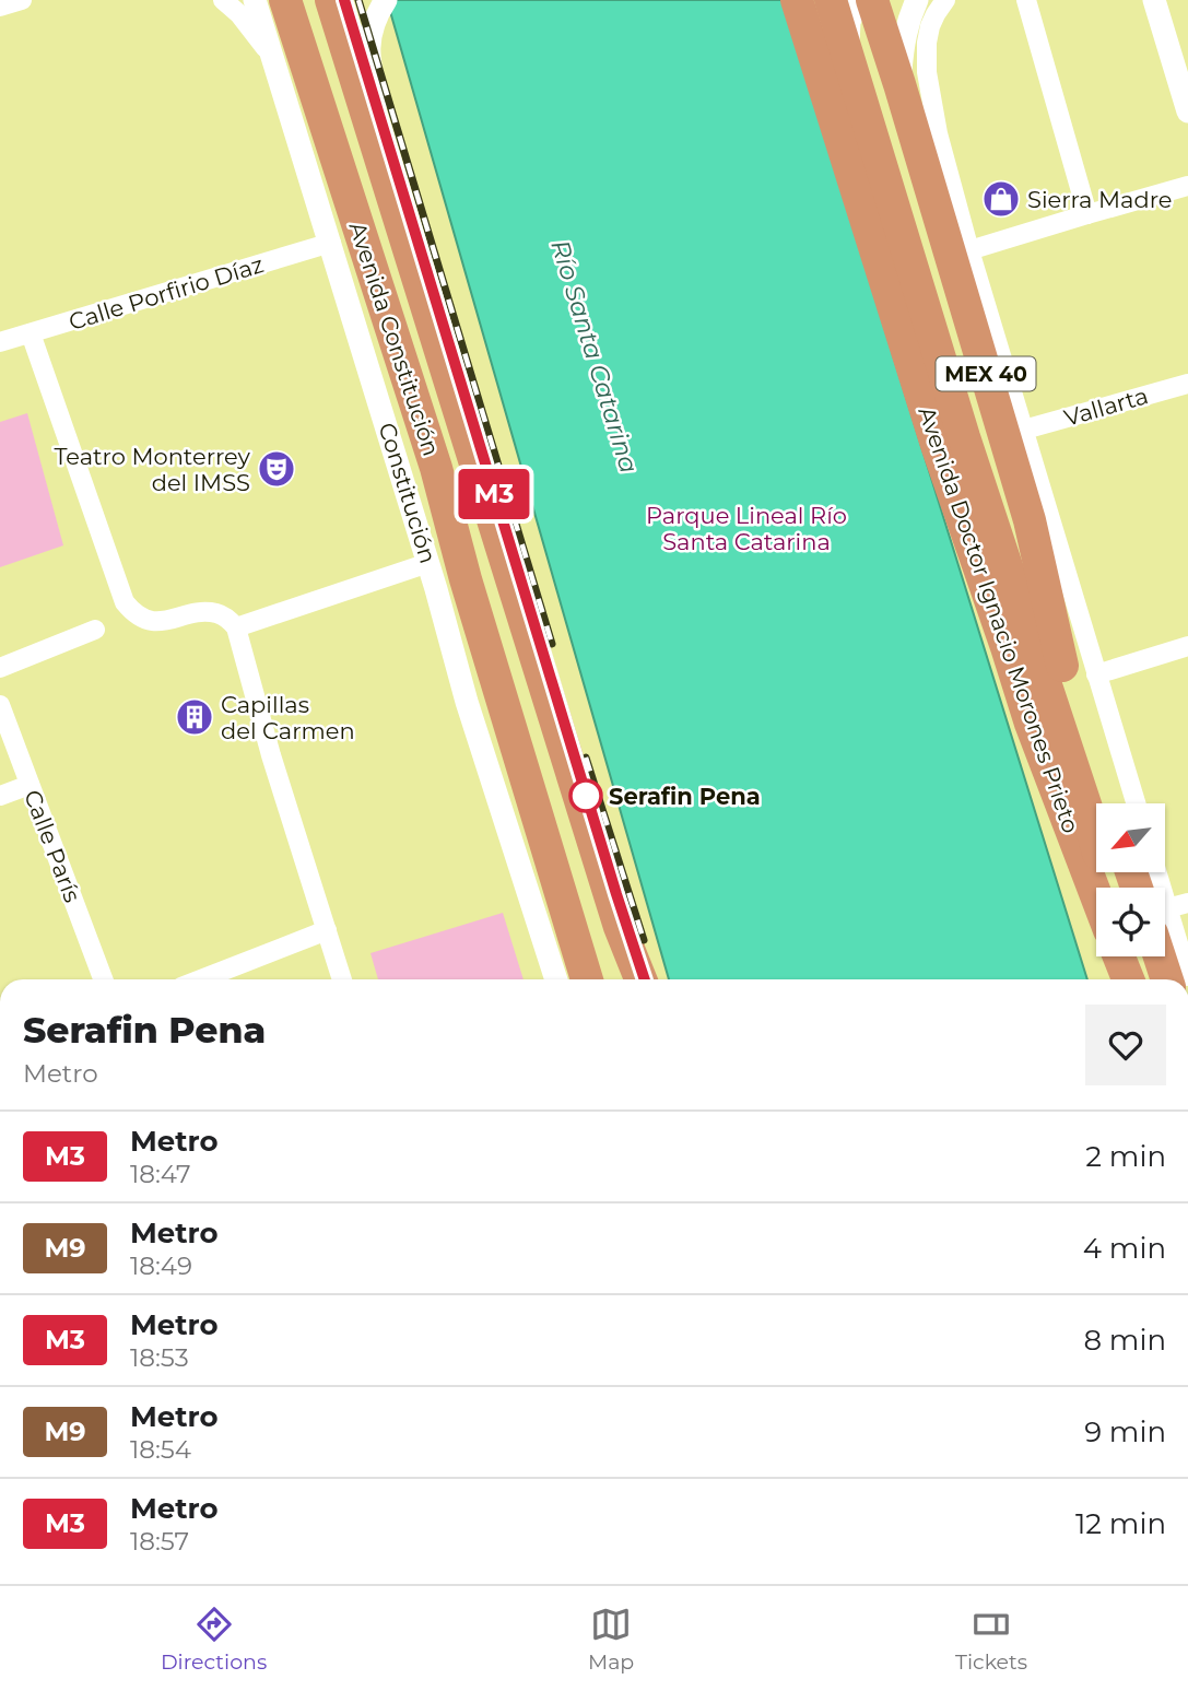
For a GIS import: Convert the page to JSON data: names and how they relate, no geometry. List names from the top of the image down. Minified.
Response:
{"streets":{"highway":["Avenida Constitución","MEX 40","Avenida Doctor Ignacio Morones Prieto"],"street":["Calle Porfirio Díaz","Vallarta","Constitución","Calle París"]},"crossings":[["Calle Porfirio Díaz","Constitución"],["Avenida Constitución","Constitución"],["MEX 40","Avenida Doctor Ignacio Morones Prieto"]],"water":["Río Santa Catarina"],"parks":["Parque Lineal Río Santa Catarina"],"places":{"shop":["Sierra Madre"],"theatre":["Teatro Monterrey del IMSS"],"building":["Capillas del Carmen"],"other":["Serafin Pena"]},"lines":["metro line M3"],"north":"bottom left","page":{"on_map":"M3","heading":["Serafin Pena","Metro"],"list":[{"mark":"M3","name":"Metro","note":"18:47","value":"2 min"},{"mark":"M9","name":"Metro","note":"18:49","value":"4 min"},{"mark":"M3","name":"Metro","note":"18:53","value":"8 min"},{"mark":"M9","name":"Metro","note":"18:54","value":"9 min"},{"mark":"M3","name":"Metro","note":"18:57","value":"12 min"}],"tabs":["Directions","Map","Tickets"]}}
